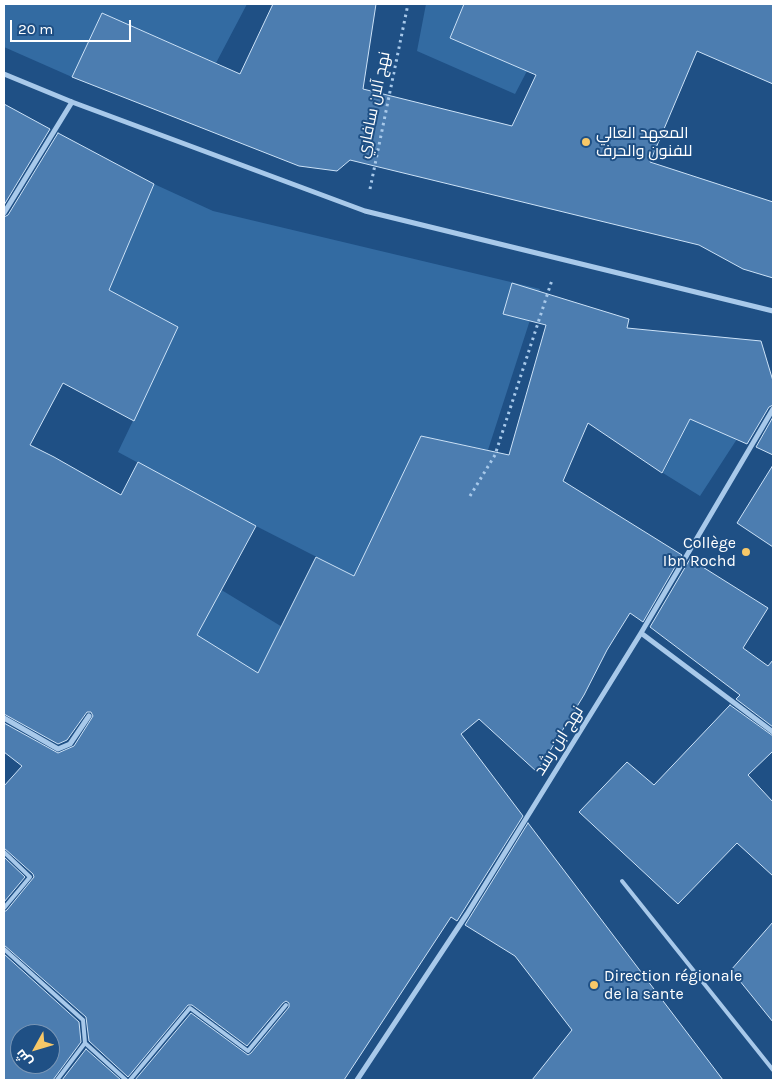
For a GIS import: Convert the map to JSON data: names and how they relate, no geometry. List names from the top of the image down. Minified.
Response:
{"streets":{"street":["نهج ابن رشد"],"path":["نهج آلان سافاري"]},"places":["المعهد العالي للفنون والحرف","Collège Ibn Rochd","Direction régionale de la sante"],"scale_bar":"20 m","north":"bottom left"}
